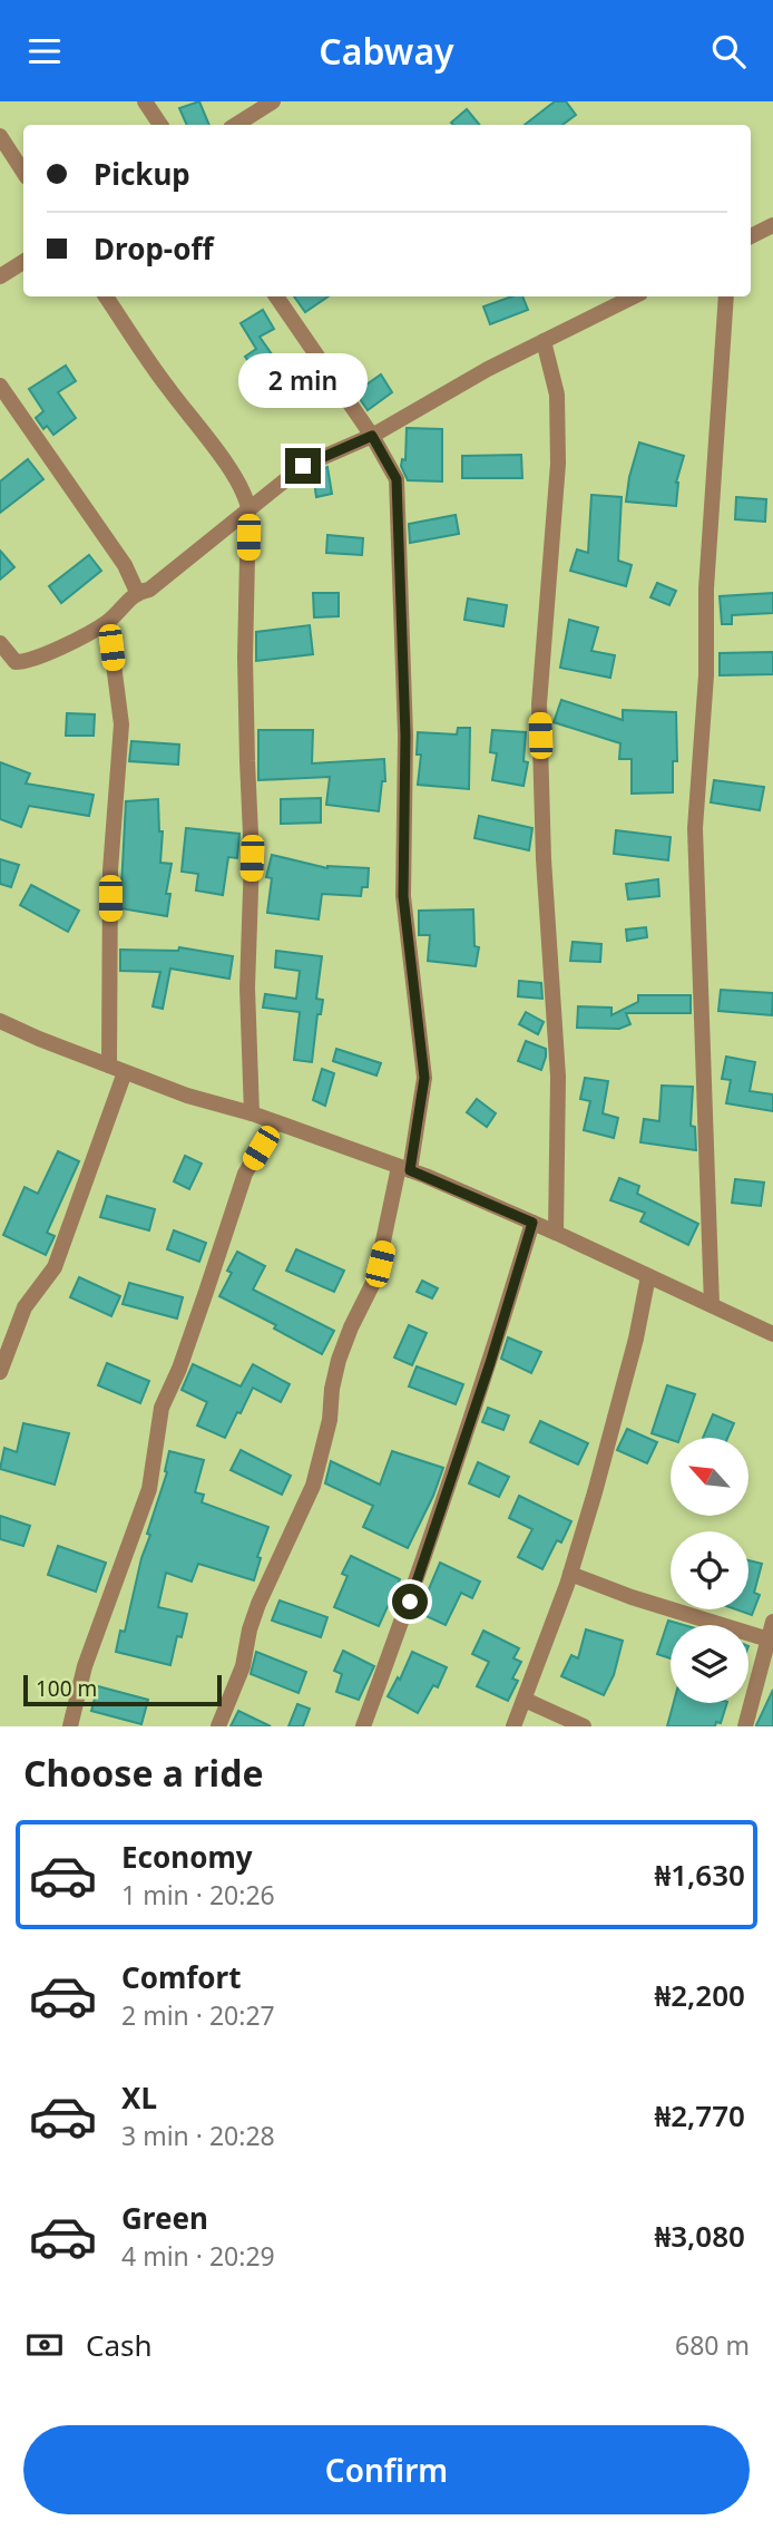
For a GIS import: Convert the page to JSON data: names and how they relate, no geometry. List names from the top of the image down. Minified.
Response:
{"scale_bar":"100 m","north":"top left","page":{"header":"Cabway","banner":["Pickup","Drop-off"],"bubble":"2 min","scale":"100 m","heading":"Choose a ride","list":[{"name":"Economy","note":"1 min · 20:26","value":"₦1,630"},{"name":"Comfort","note":"2 min · 20:27","value":"₦2,200"},{"name":"XL","note":"3 min · 20:28","value":"₦2,770"},{"name":"Green","note":"4 min · 20:29","value":"₦3,080"}],"pay":["Cash","680 m"],"buttons":"Confirm"}}
